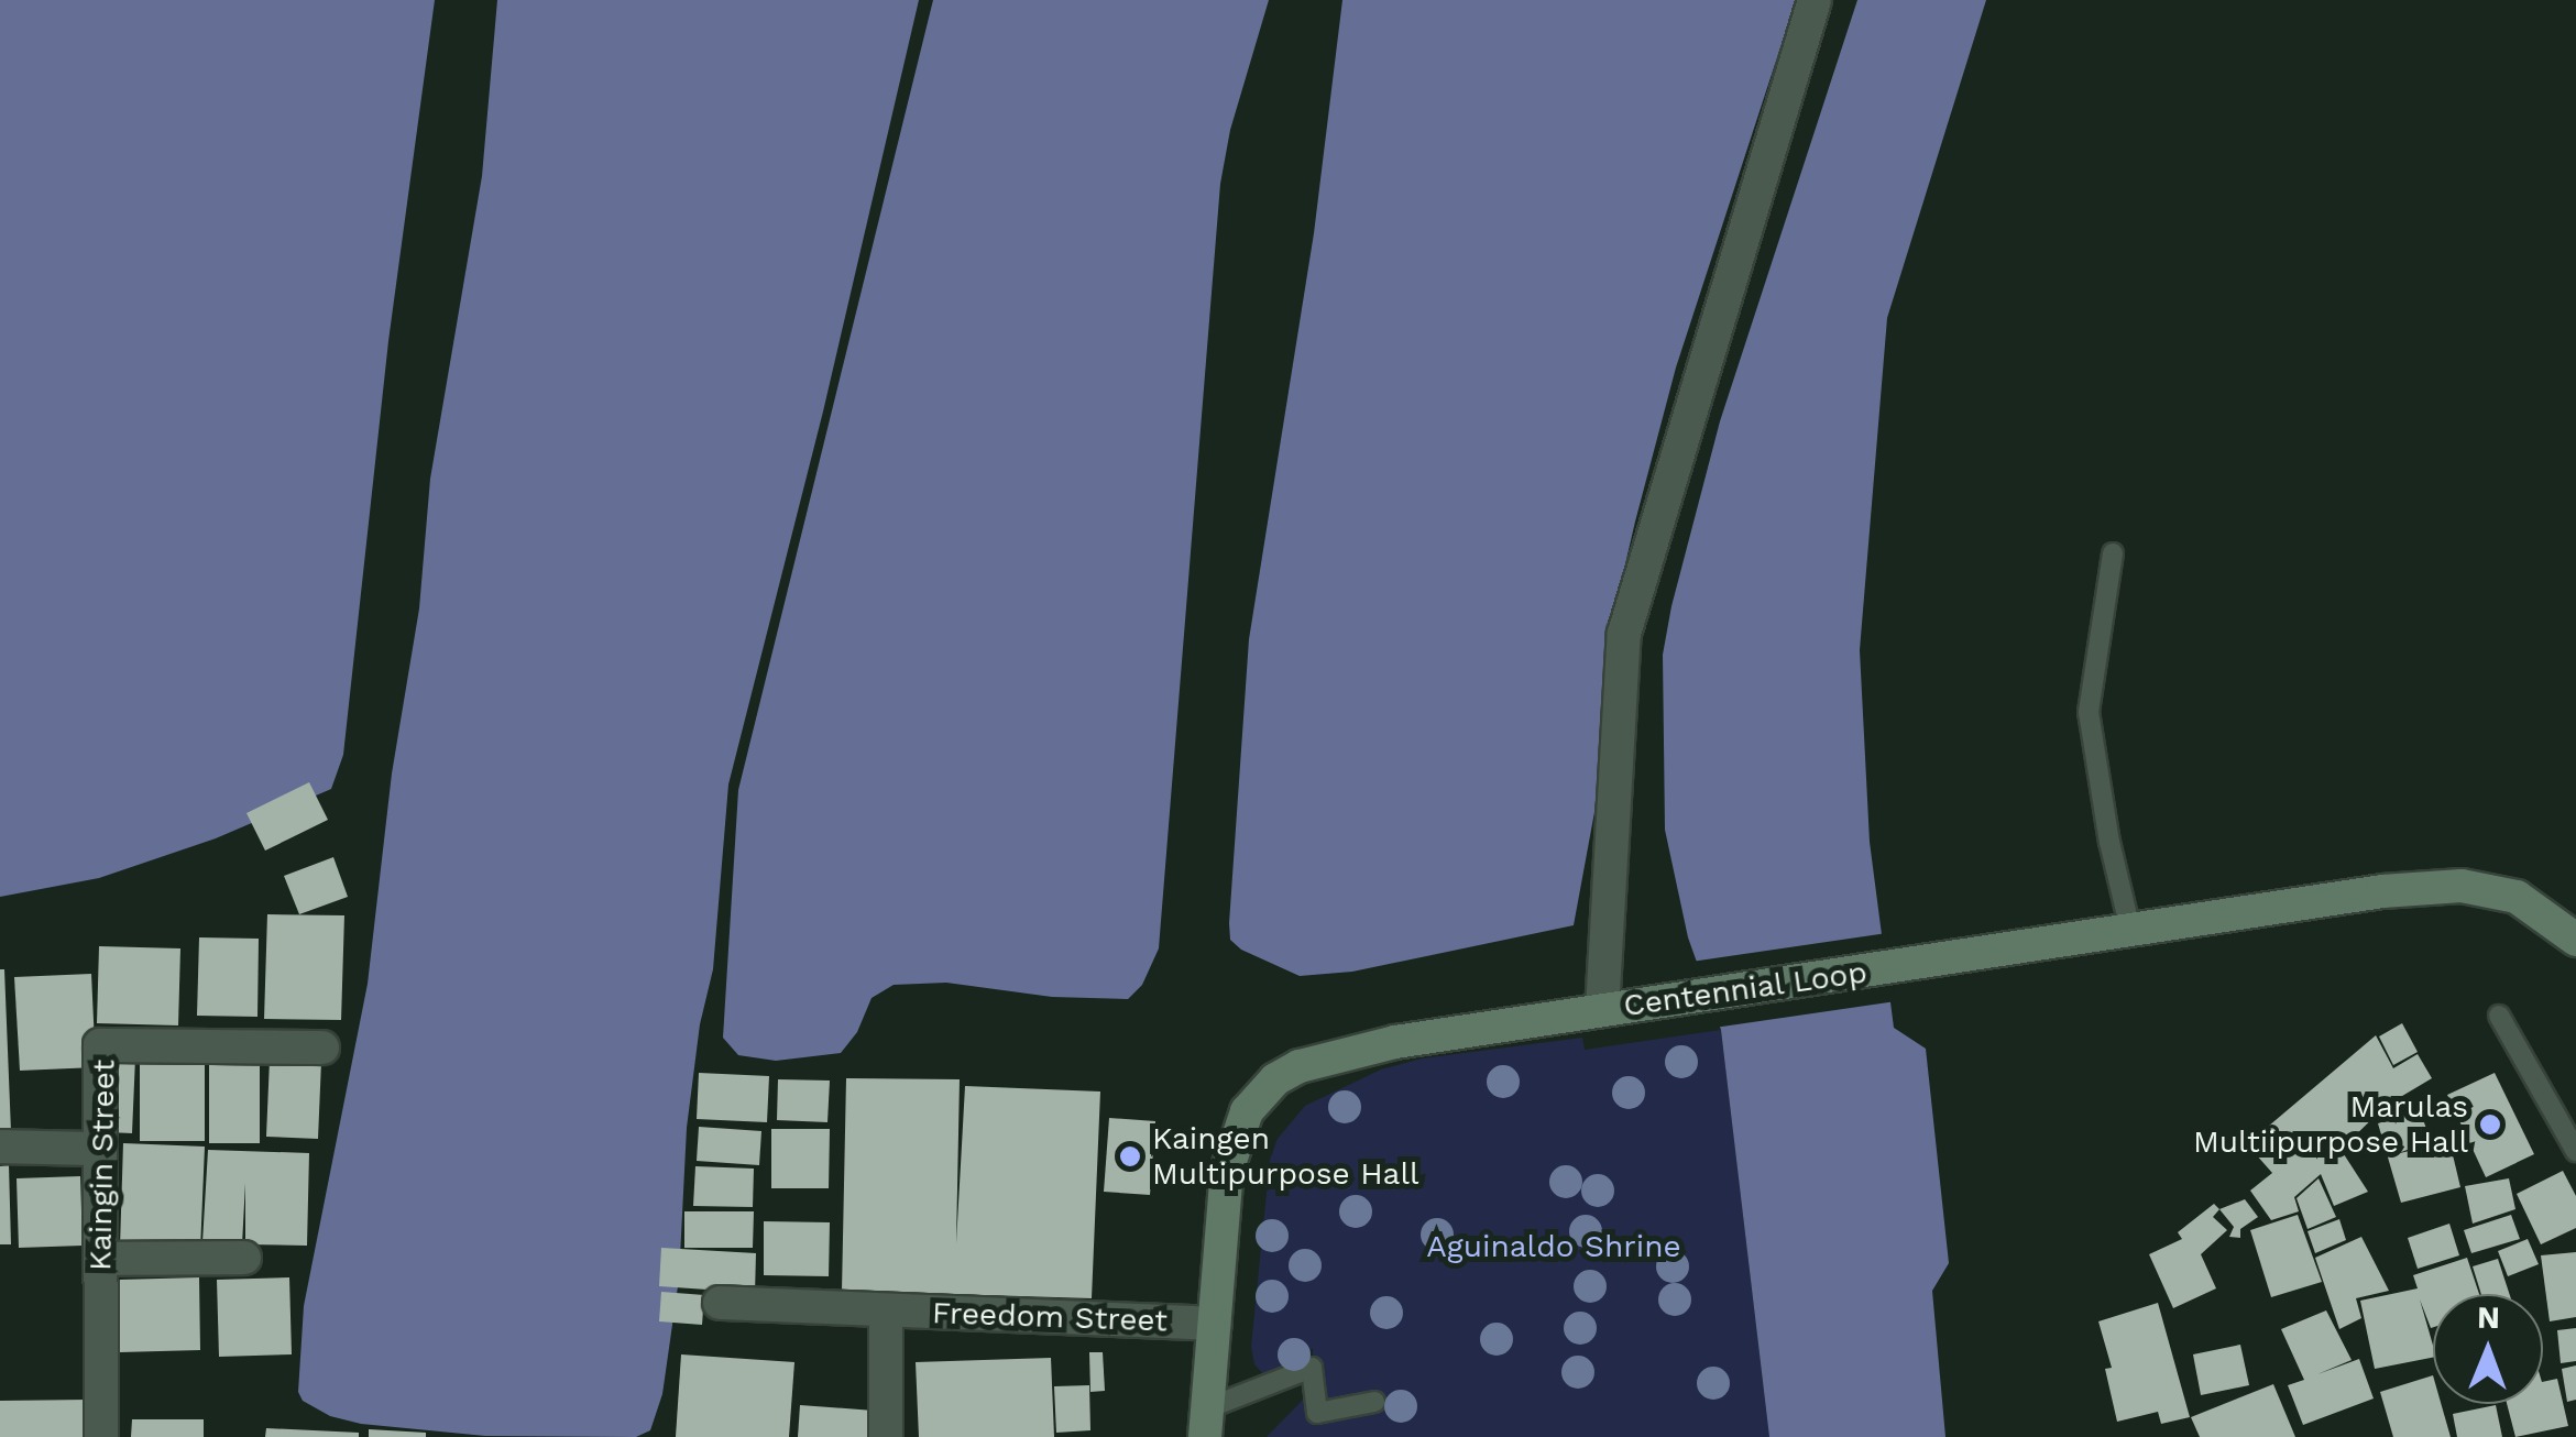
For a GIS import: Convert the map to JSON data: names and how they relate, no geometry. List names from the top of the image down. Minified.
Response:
{"streets":{"main road":["Centennial Loop"],"street":["Kaingin Street","Freedom Street"]},"crossings":[["Centennial Loop","Freedom Street"]],"parks":["Aguinaldo Shrine"],"places":["Marulas Multiipurpose Hall","Kaingen Multipurpose Hall"],"north":"top"}
